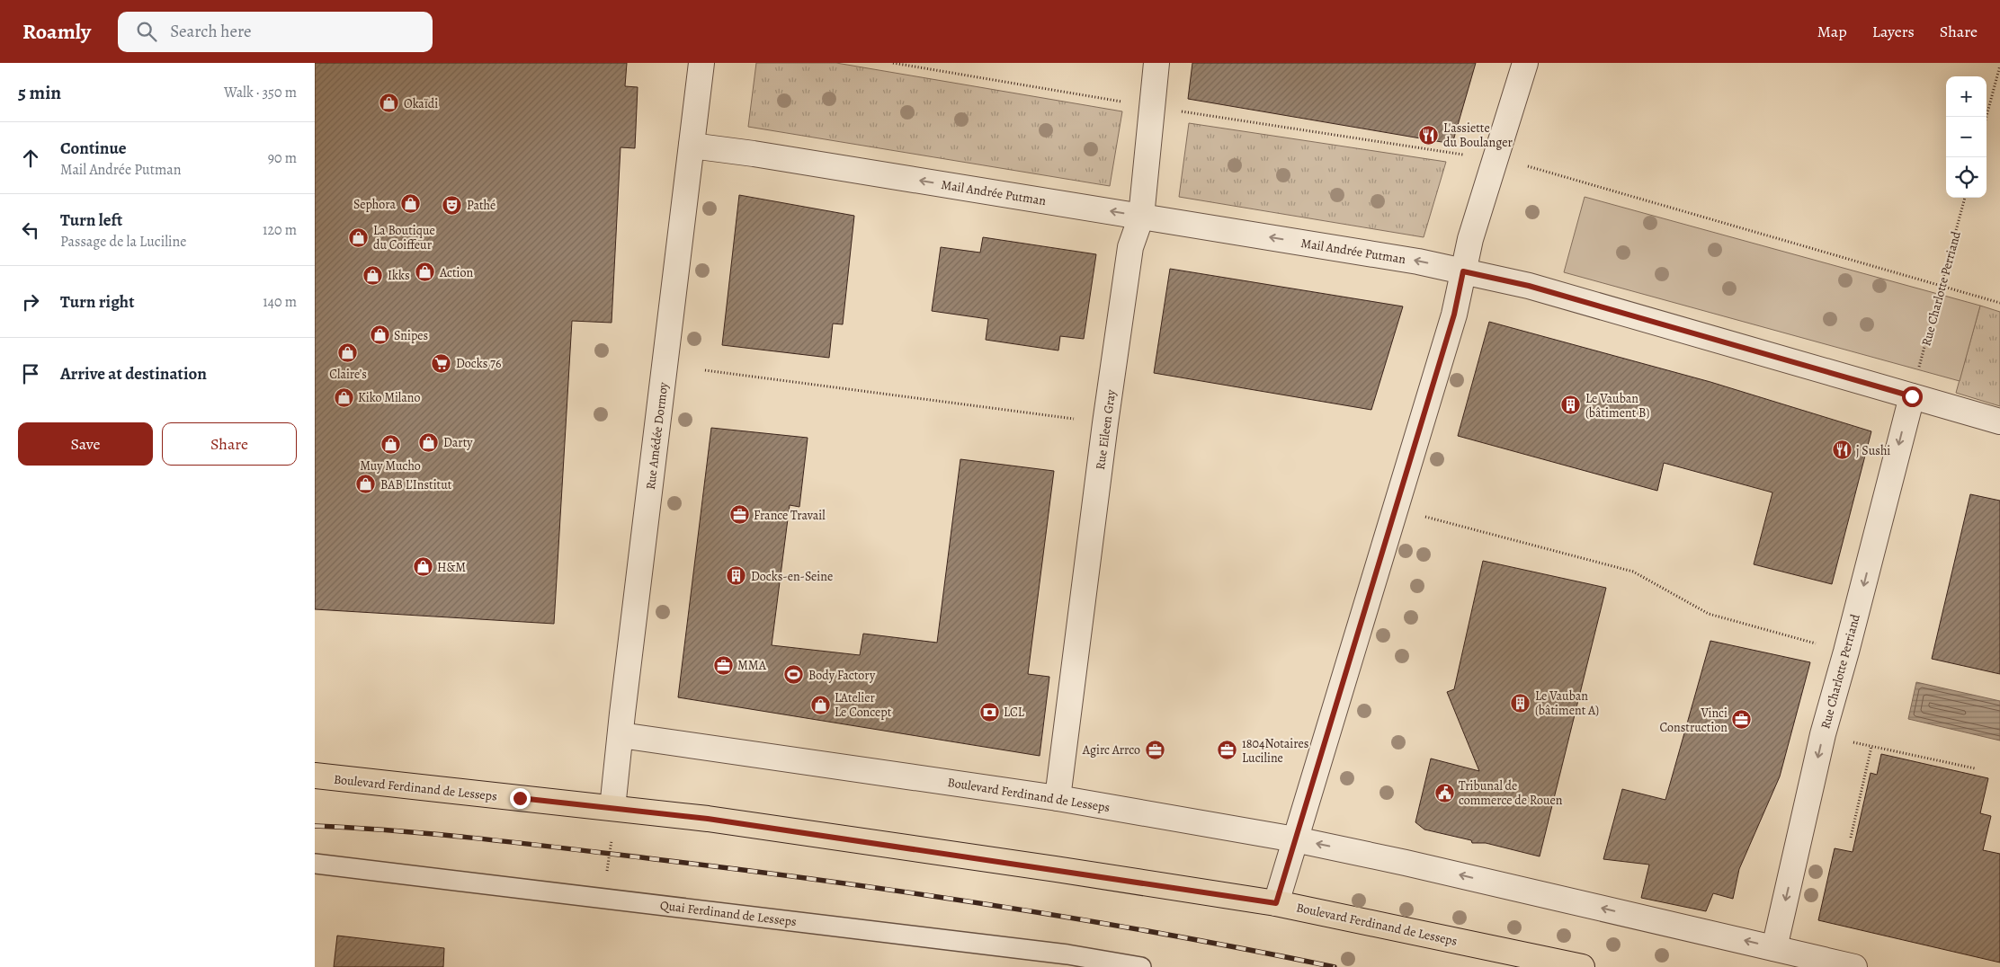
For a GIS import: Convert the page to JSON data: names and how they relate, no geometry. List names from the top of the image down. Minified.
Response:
{"streets":{"main road":["Boulevard Ferdinand de Lesseps"],"street":["Mail Andrée Putman","Rue Charlotte Perriand","Rue Eileen Gray","Rue Amédée Dormoy"],"lane":["Quai Ferdinand de Lesseps"]},"crossings":[["Mail Andrée Putman","Rue Charlotte Perriand"],["Mail Andrée Putman","Rue Eileen Gray"],["Mail Andrée Putman","Rue Amédée Dormoy"],["Rue Charlotte Perriand","Boulevard Ferdinand de Lesseps"],["Rue Eileen Gray","Boulevard Ferdinand de Lesseps"],["Rue Amédée Dormoy","Boulevard Ferdinand de Lesseps"]],"one_way":["Mail Andrée Putman","Rue Charlotte Perriand"],"places":{"shop":["Okaïdi","Sephora","La Boutique du Coiffeur","Action","Ikks","Snipes","Claire’s","Kiko Milano","Darty","Muy Mucho","BAB L’Institut","H&M","L'Atelier Le Concept"],"restaurant":["L'assiette du Boulanger","j Sushi"],"theatre":["Pathé"],"supermarket":["Docks 76"],"building":["Le Vauban (bâtiment B)","Docks-en-Seine","Le Vauban (bâtiment A)"],"office":["France Travail","MMA","Vinci Construction","Agirc Arrco","1804Notaires Luciline"],"sports":["Body Factory"],"bank":["LCL"],"public building":["Tribunal de commerce de Rouen"]},"page":{"header":"Roamly","search":"Search here","nav":["Map","Layers","Share"],"heading":["5 min","Walk · 350 m"],"map_buttons":["+","−"],"list":[["Continue","Mail Andrée Putman","90 m"],["Turn left","Passage de la Luciline","120 m"],["Turn right","140 m"],"Arrive at destination"],"buttons":["Save","Share"]}}
